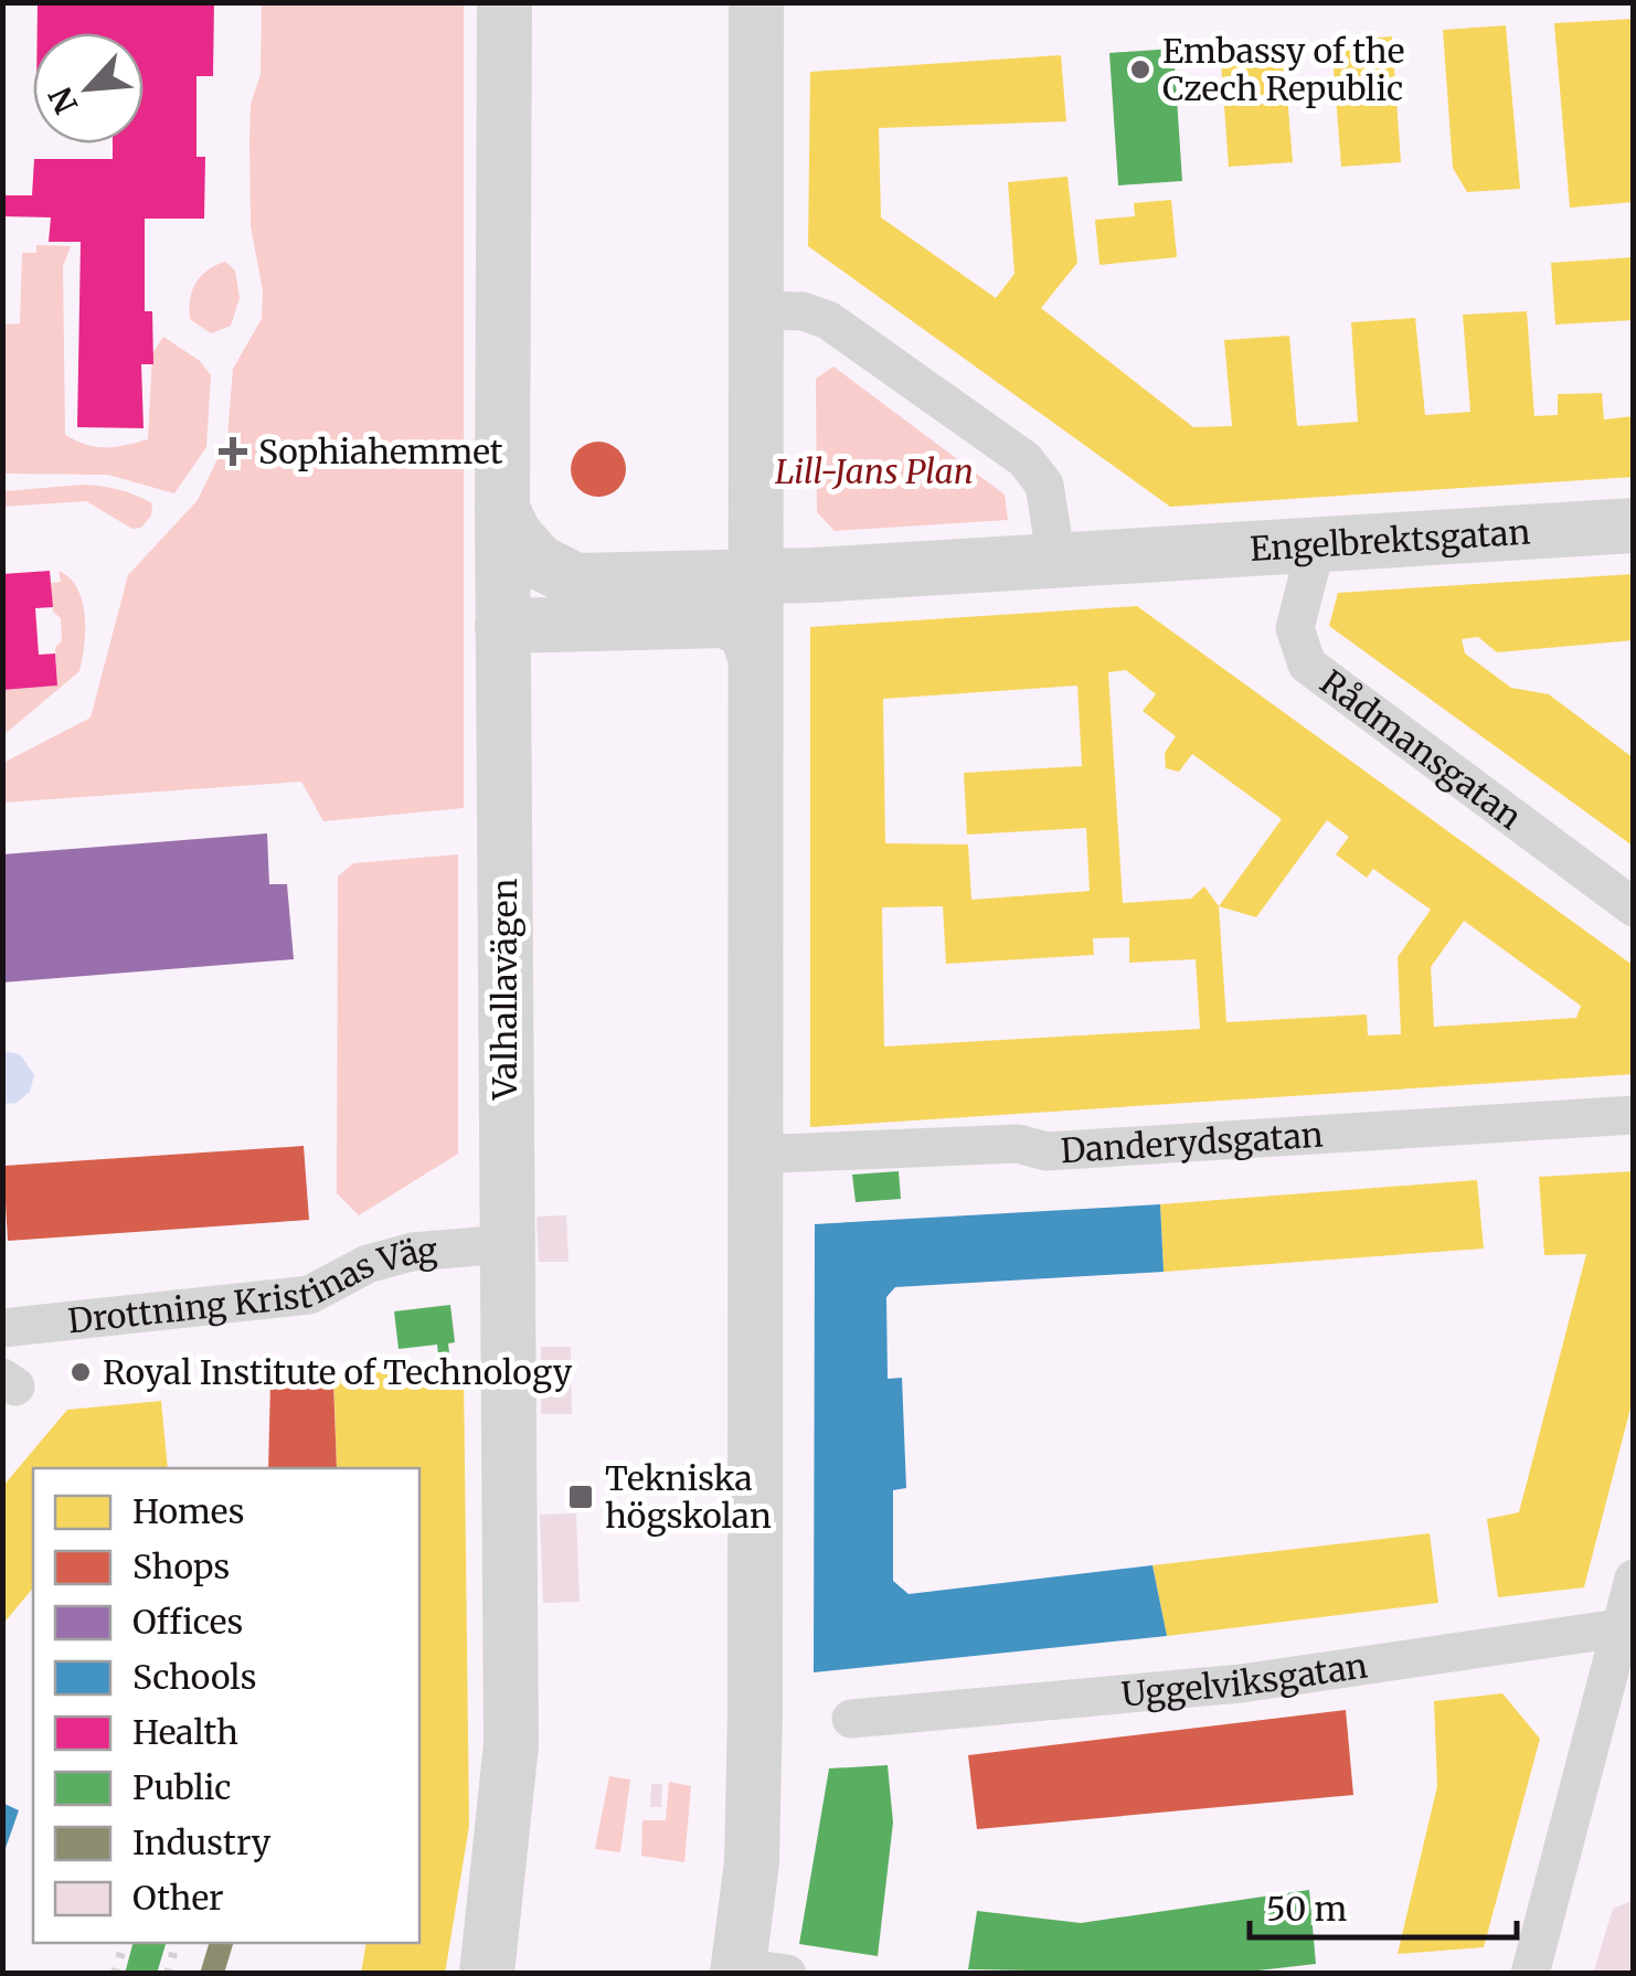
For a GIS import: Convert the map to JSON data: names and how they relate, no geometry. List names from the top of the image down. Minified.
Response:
{"streets":{"main road":["Engelbrektsgatan","Valhallavägen"],"street":["Rådmansgatan","Danderydsgatan","Drottning Kristinas Väg","Uggelviksgatan"]},"crossings":[["Engelbrektsgatan","Rådmansgatan"],["Valhallavägen","Drottning Kristinas Väg"]],"parks":["Lill-Jans Plan"],"places":{"other":["Embassy of the Czech Republic","Royal Institute of Technology"],"health":["Sophiahemmet"],"transit":["Tekniska högskolan"]},"legend":["Homes","Shops","Offices","Schools","Health","Public","Industry","Other"],"scale_bar":"50 m","north":"bottom left"}
